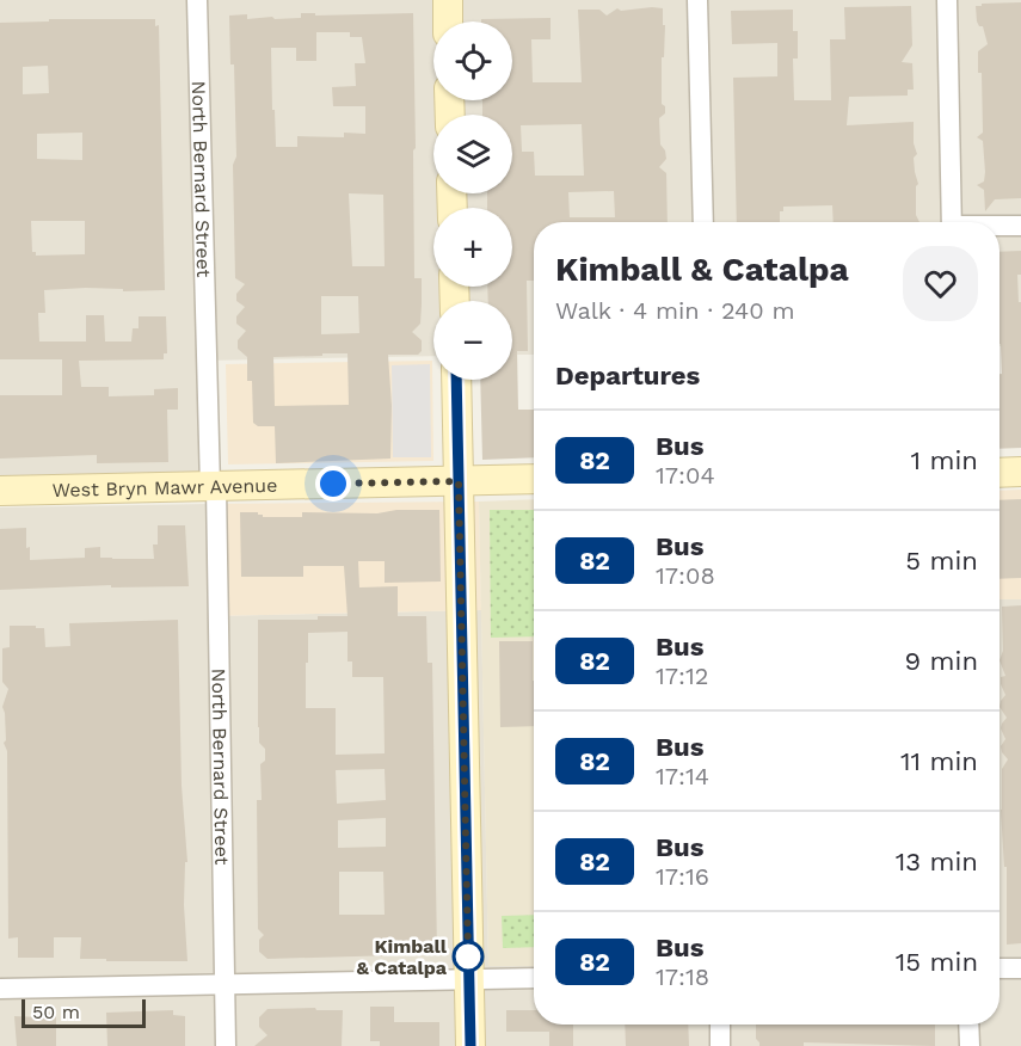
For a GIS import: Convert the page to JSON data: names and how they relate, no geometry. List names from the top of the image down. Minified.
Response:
{"streets":{"street":["North Bernard Street","West Bryn Mawr Avenue"]},"crossings":[["North Bernard Street","West Bryn Mawr Avenue"]],"places":["Kimball & Catalpa"],"lines":["bus line 82"],"scale_bar":"50 m","page":{"map_buttons":["+","−"],"heading":[["Kimball & Catalpa","Walk · 4 min · 240 m"],"Departures"],"list":[{"mark":"82","name":"Bus","note":"17:04","value":"1 min"},{"mark":"82","name":"Bus","note":"17:08","value":"5 min"},{"mark":"82","name":"Bus","note":"17:12","value":"9 min"},{"mark":"82","name":"Bus","note":"17:14","value":"11 min"},{"mark":"82","name":"Bus","note":"17:16","value":"13 min"},{"mark":"82","name":"Bus","note":"17:18","value":"15 min"}],"scale":"50 m"}}
